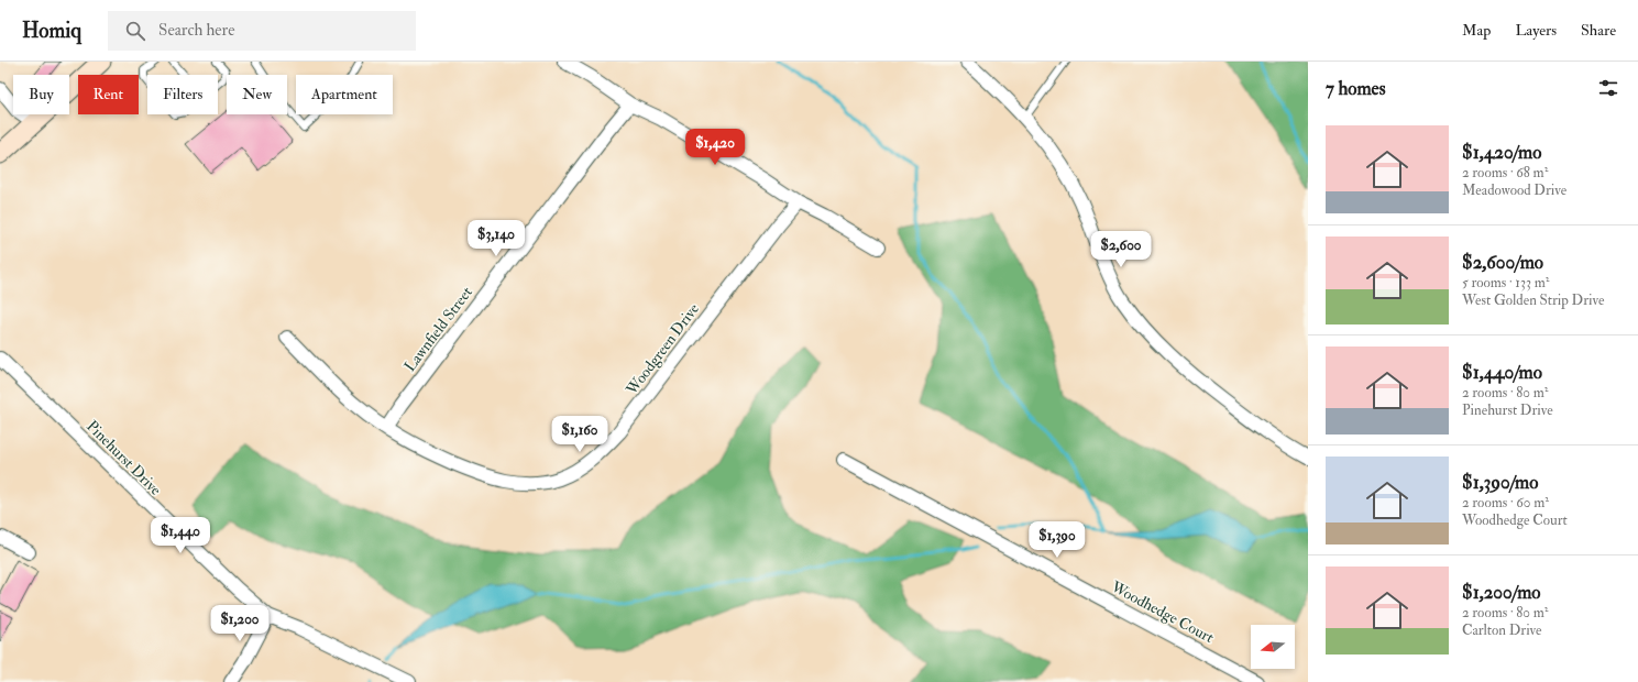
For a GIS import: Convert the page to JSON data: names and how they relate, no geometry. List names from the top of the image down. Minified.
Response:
{"streets":{"street":["Lawnfield Street","Woodgreen Drive","Pinehurst Drive","Woodhedge Court"]},"crossings":[["Lawnfield Street","Woodgreen Drive"]],"north":"left","page":{"header":"Homiq","search":"Search here","nav":["Map","Layers","Share"],"heading":"7 homes","chip":["Buy","Rent","Filters","New","Apartment"],"list":[{"name":"$1,420/mo","note":"2 rooms · 68 m² · Meadowood Drive"},{"name":"$2,600/mo","note":"5 rooms · 133 m² · West Golden Strip Drive"},{"name":"$1,440/mo","note":"2 rooms · 80 m² · Pinehurst Drive"},{"name":"$1,390/mo","note":"2 rooms · 60 m² · Woodhedge Court"},{"name":"$1,200/mo","note":"2 rooms · 80 m² · Carlton Drive"}],"price":["$1,420","$3,140","$2,600","$1,160","$1,440","$1,390","$1,200"]}}
